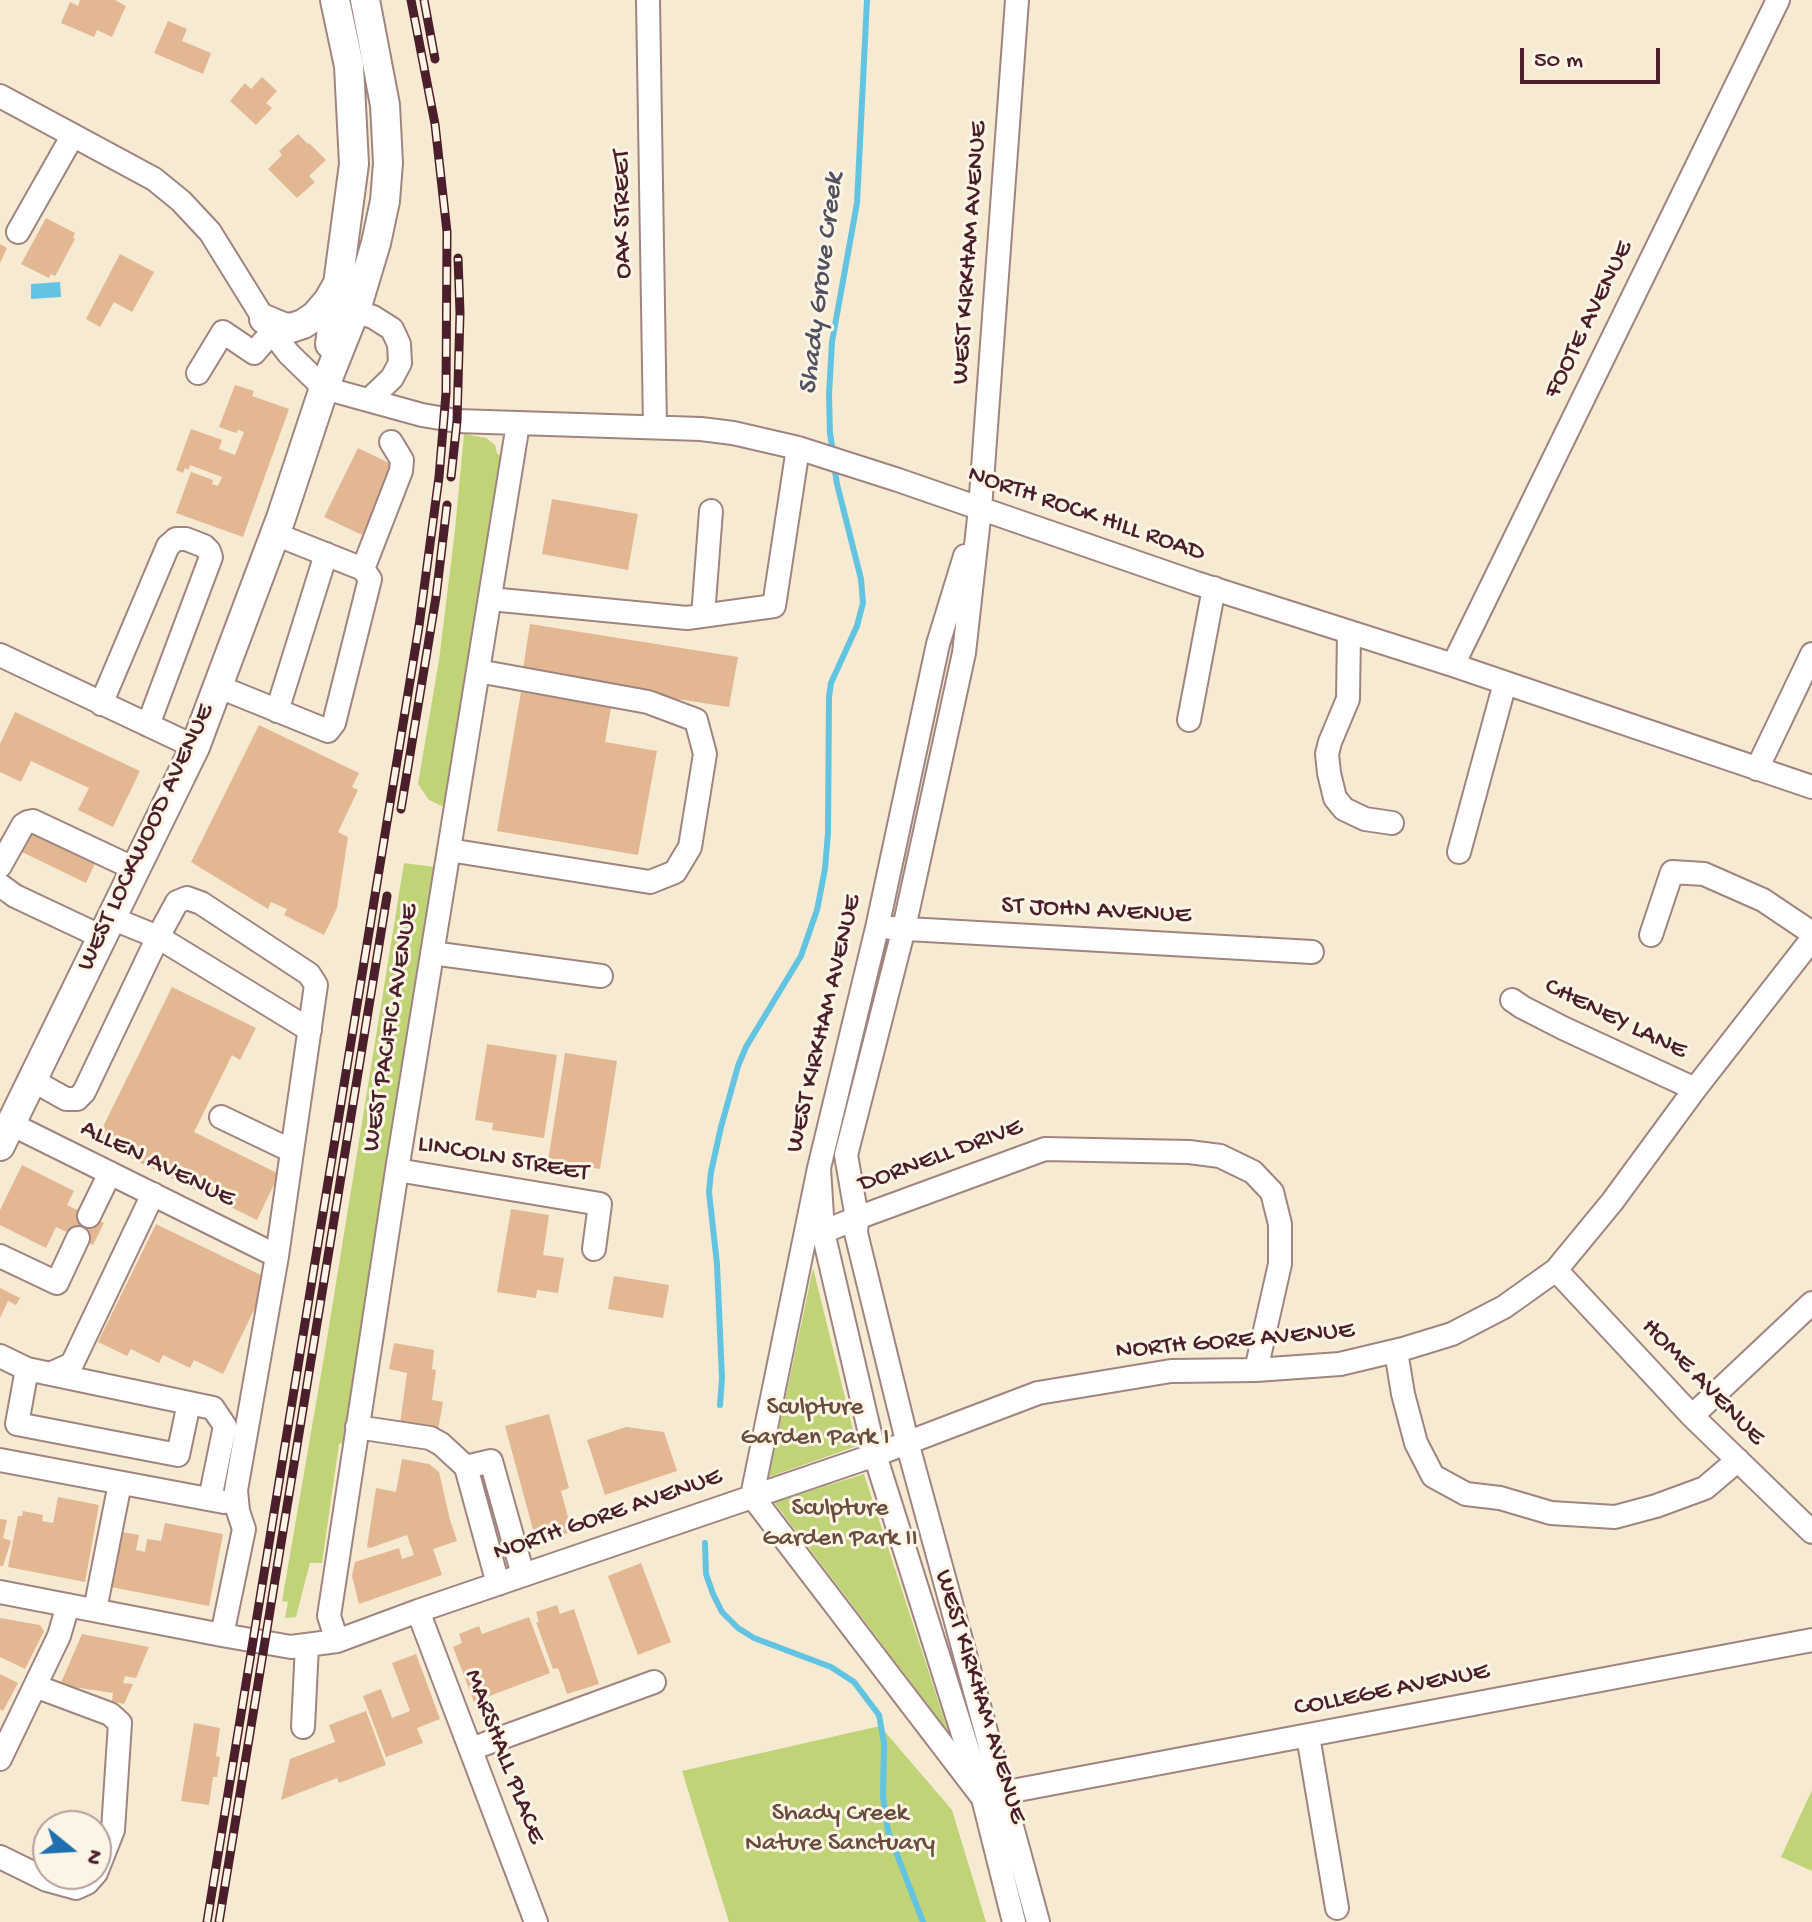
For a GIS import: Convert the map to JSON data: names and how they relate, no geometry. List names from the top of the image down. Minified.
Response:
{"streets":{"main road":["WEST LOCKWOOD AVENUE"],"street":["OAK STREET","WEST KIRKHAM AVENUE","FOOTE AVENUE","NORTH ROCK HILL ROAD","ST JOHN AVENUE","CHENEY LANE","WEST PACIFIC AVENUE","DORNELL DRIVE","LINCOLN STREET","ALLEN AVENUE","NORTH GORE AVENUE","HOME AVENUE","COLLEGE AVENUE","MARSHALL PLACE"]},"crossings":[["OAK STREET","NORTH ROCK HILL ROAD"],["WEST KIRKHAM AVENUE","NORTH ROCK HILL ROAD"],["WEST KIRKHAM AVENUE","ST JOHN AVENUE"],["WEST KIRKHAM AVENUE","DORNELL DRIVE"],["WEST KIRKHAM AVENUE","NORTH GORE AVENUE"],["WEST KIRKHAM AVENUE","COLLEGE AVENUE"],["FOOTE AVENUE","NORTH ROCK HILL ROAD"],["NORTH ROCK HILL ROAD","WEST LOCKWOOD AVENUE"],["NORTH ROCK HILL ROAD","WEST PACIFIC AVENUE"],["WEST LOCKWOOD AVENUE","ALLEN AVENUE"],["CHENEY LANE","NORTH GORE AVENUE"],["WEST PACIFIC AVENUE","LINCOLN STREET"],["WEST PACIFIC AVENUE","NORTH GORE AVENUE"],["DORNELL DRIVE","NORTH GORE AVENUE"],["NORTH GORE AVENUE","HOME AVENUE"],["NORTH GORE AVENUE","MARSHALL PLACE"]],"water":["Shady Grove Creek"],"parks":["Sculpture Garden Park I","Sculpture Garden Park II","Shady Creek Nature Sanctuary"],"scale_bar":"50 m","north":"right"}
